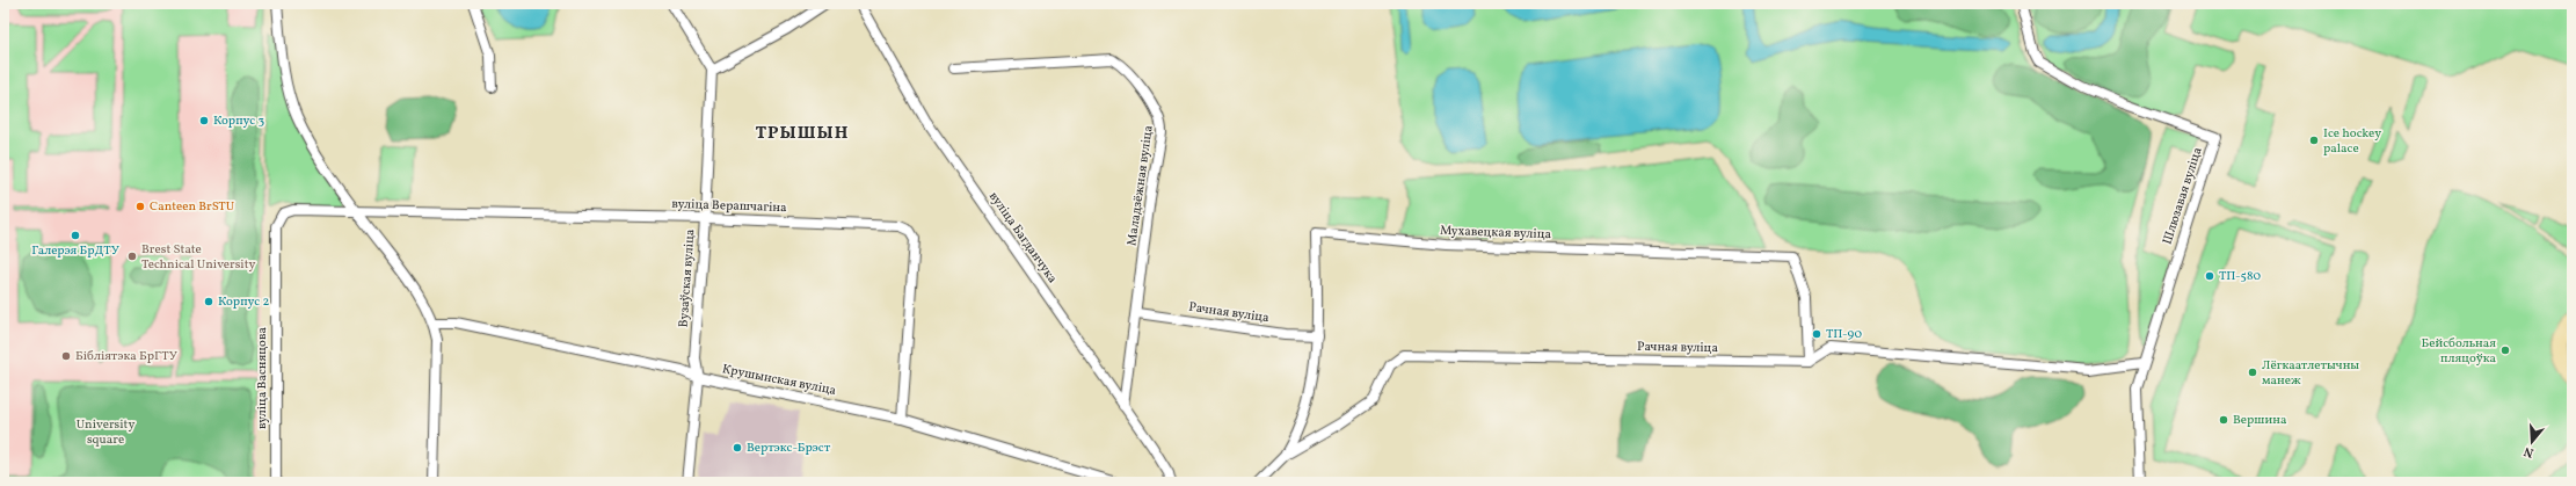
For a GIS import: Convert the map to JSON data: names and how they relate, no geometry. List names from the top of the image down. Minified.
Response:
{"streets":{"street":["Маладзёжная вуліца","Шлюзавая вуліца","вуліца Верашчагіна","Мухавецкая вуліца","вуліца Багданчука","Вузаўская вуліца","Рачная вуліца","вуліца Васняцова","Крушынская вуліца"]},"crossings":[["Маладзёжная вуліца","вуліца Багданчука"],["Маладзёжная вуліца","Рачная вуліца"],["вуліца Верашчагіна","Вузаўская вуліца"],["вуліца Верашчагіна","вуліца Васняцова"],["вуліца Верашчагіна","Крушынская вуліца"],["Мухавецкая вуліца","Рачная вуліца"],["Вузаўская вуліца","Крушынская вуліца"]],"districts":["ТРЫШЫН"],"parks":["University square"],"places":["Корпус 3","Ice hockey palace","Canteen BrSTU","Галерэя БрДТУ","Brest State Technical University","ТП-580","Корпус 2","ТП-90","Бейсбольная пляцоўка","Бібліятэка БрГТУ","Лёгкаатлетычны манеж","Вершина","Вертэкс-Брэст"],"north":"bottom"}
